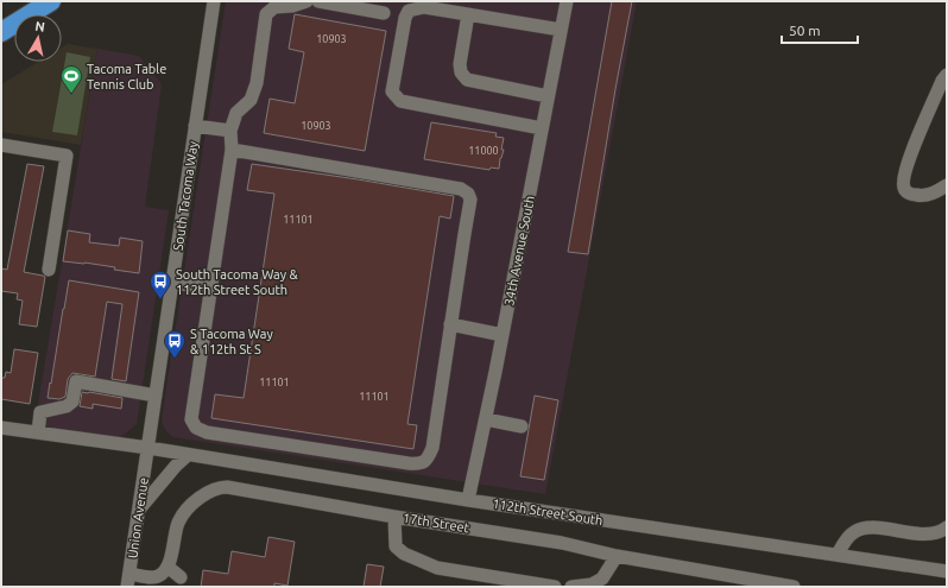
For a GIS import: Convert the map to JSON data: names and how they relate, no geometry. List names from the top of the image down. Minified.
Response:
{"streets":{"street":["South Tacoma Way","34th Avenue South","112th Street South","Union Avenue","17th Street"]},"crossings":[["South Tacoma Way","112th Street South"],["South Tacoma Way","Union Avenue"],["34th Avenue South","112th Street South"],["112th Street South","Union Avenue"]],"places":{"sports":["Tacoma Table Tennis Club"],"bus stop":["South Tacoma Way & 112th Street South","S Tacoma Way & 112th St S"]},"house_numbers":["10903","10903","11000","11101","11101","11101"],"scale_bar":"50 m","north":"top"}
